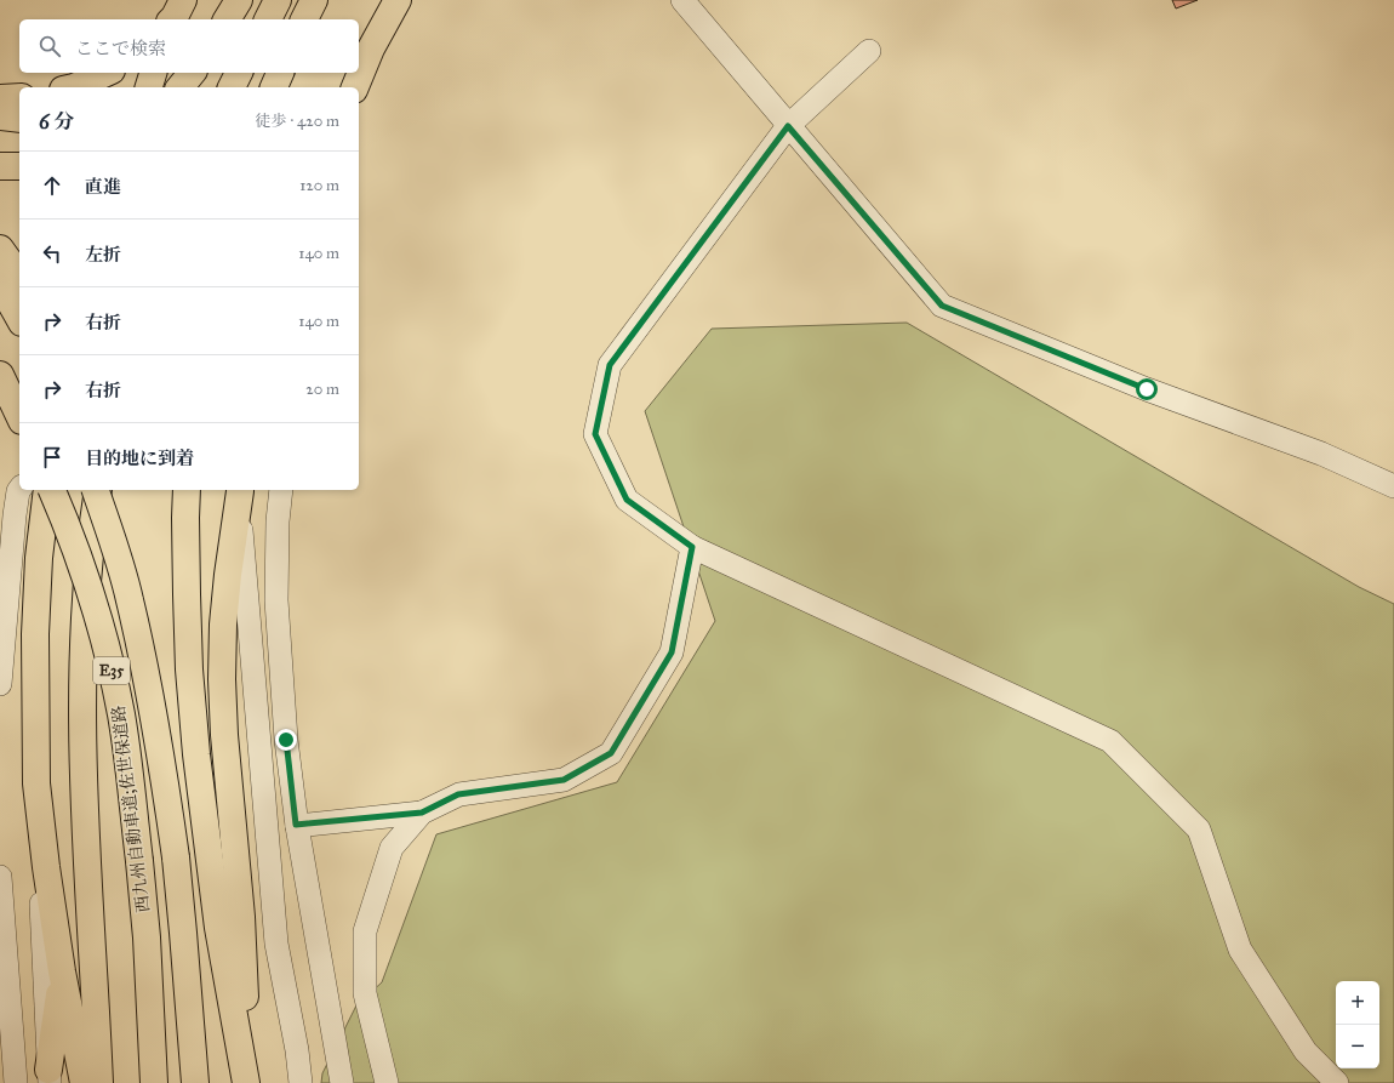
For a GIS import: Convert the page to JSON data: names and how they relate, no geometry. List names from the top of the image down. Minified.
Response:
{"streets":{"highway":["E35","西九州自動車道;佐世保道路"]},"page":{"search":"ここで検索","heading":["6 分","徒歩 · 420 m"],"list":[["直進","120 m"],["左折","140 m"],["右折","140 m"],["右折","20 m"],"目的地に到着"],"map_buttons":["+","−"]}}
